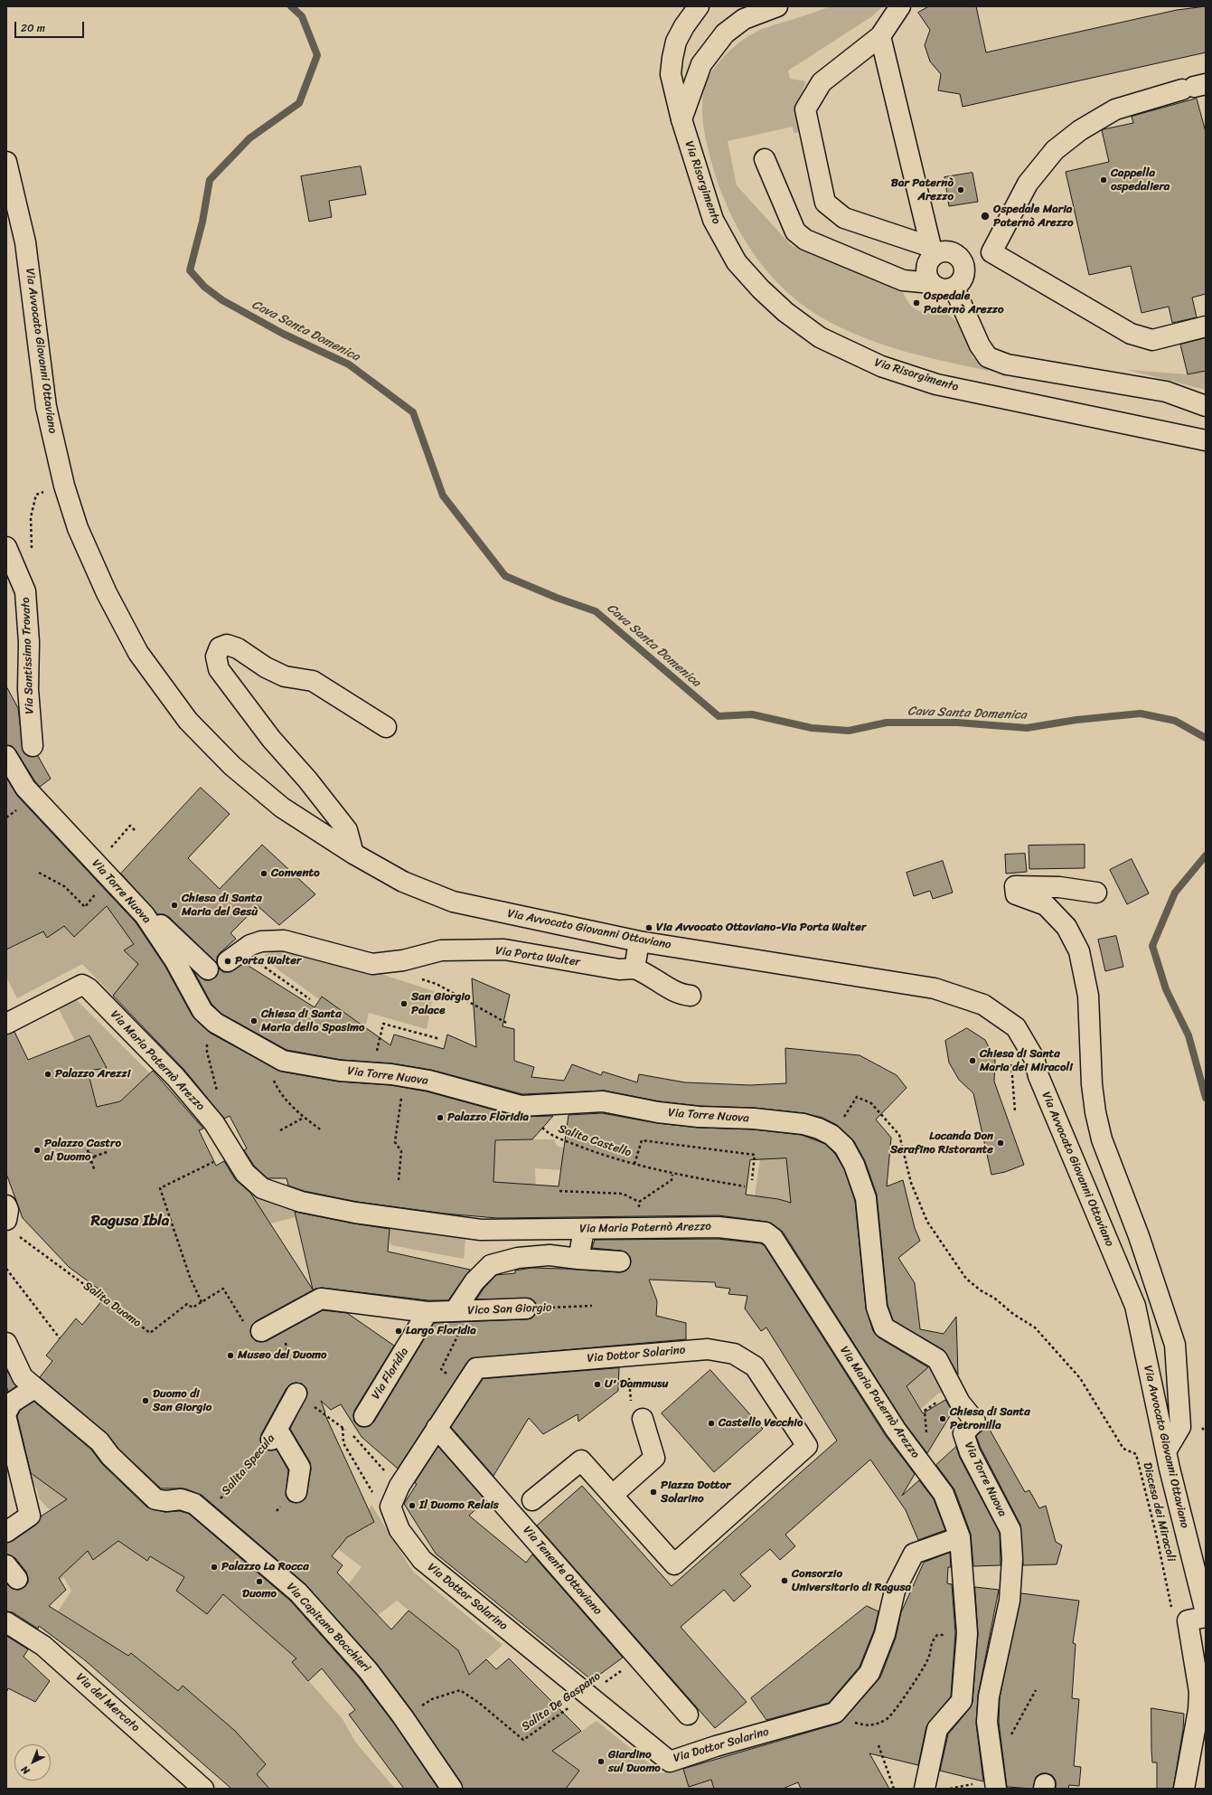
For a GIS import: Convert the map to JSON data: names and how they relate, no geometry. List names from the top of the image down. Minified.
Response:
{"streets":{"street":["Via Risorgimento","Via Avvocato Giovanni Ottaviano","Via Santissimo Trovato","Via Torre Nuova","Via Porta Walter","Via Maria Paternò Arezzo","Vico San Giorgio","Via Dottor Solarino","Via Floridia","Salita Specula","Via Tenente Ottaviano","Via Capitano Bocchieri","Via del Mercato"],"path":["Salita Castello","Salita Duomo","Discesa dei Miracoli","Salita De Gaspano"]},"crossings":[["Via Torre Nuova","Salita Castello"],["Vico San Giorgio","Via Floridia"],["Via Dottor Solarino","Via Tenente Ottaviano"],["Via Dottor Solarino","Salita De Gaspano"],["Salita Specula","Via Capitano Bocchieri"],["Via Tenente Ottaviano","Salita De Gaspano"],["Via Capitano Bocchieri","Salita De Gaspano"]],"districts":["Ragusa Ibla"],"water":["Cava Santa Domenica"],"places":["Cappella ospedaliera","Bar Paternò Arezzo","Ospedale Maria Paternò Arezzo","Ospedale Paternò Arezzo","Convento","Chiesa di Santa Maria del Gesù","Via Avvocato Ottaviano-Via Porta Walter","Porta Walter","San Giorgio Palace","Chiesa di Santa Maria dello Spasimo","Chiesa di Santa Maria dei Miracoli","Palazzo Arezzi","Palazzo Floridia","Locanda Don Serafino Ristorante","Palazzo Castro al Duomo","Largo Floridia","Museo del Duomo","U' Dammusu","Duomo di San Giorgio","Chiesa di Santa Petronilla","Castello Vecchio","Piazza Dottor Solarino","Il Duomo Relais","Palazzo La Rocca","Consorzio Universitario di Ragusa","Duomo","Giardino sul Duomo"],"scale_bar":"20 m","north":"bottom left"}
